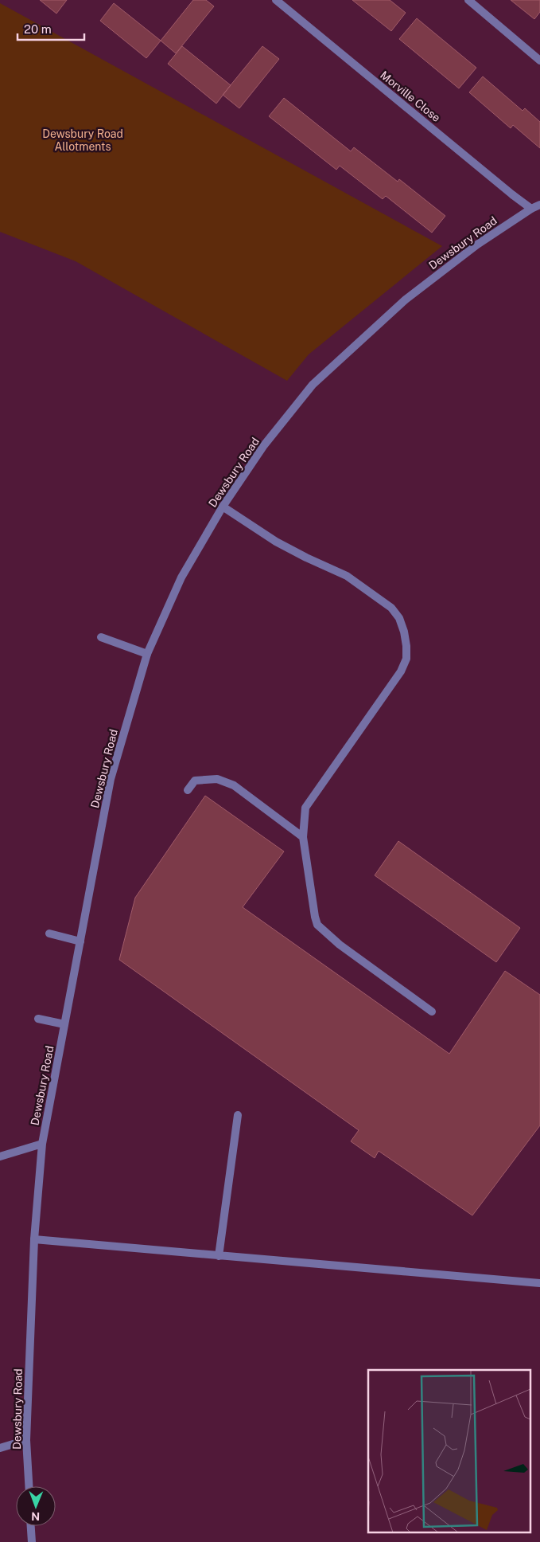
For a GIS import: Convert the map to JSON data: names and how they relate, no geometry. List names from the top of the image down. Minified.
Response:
{"streets":{"street":["Morville Close","Dewsbury Road"]},"crossings":[["Morville Close","Dewsbury Road"]],"parks":["Dewsbury Road Allotments"],"scale_bar":"20 m","north":"bottom"}
